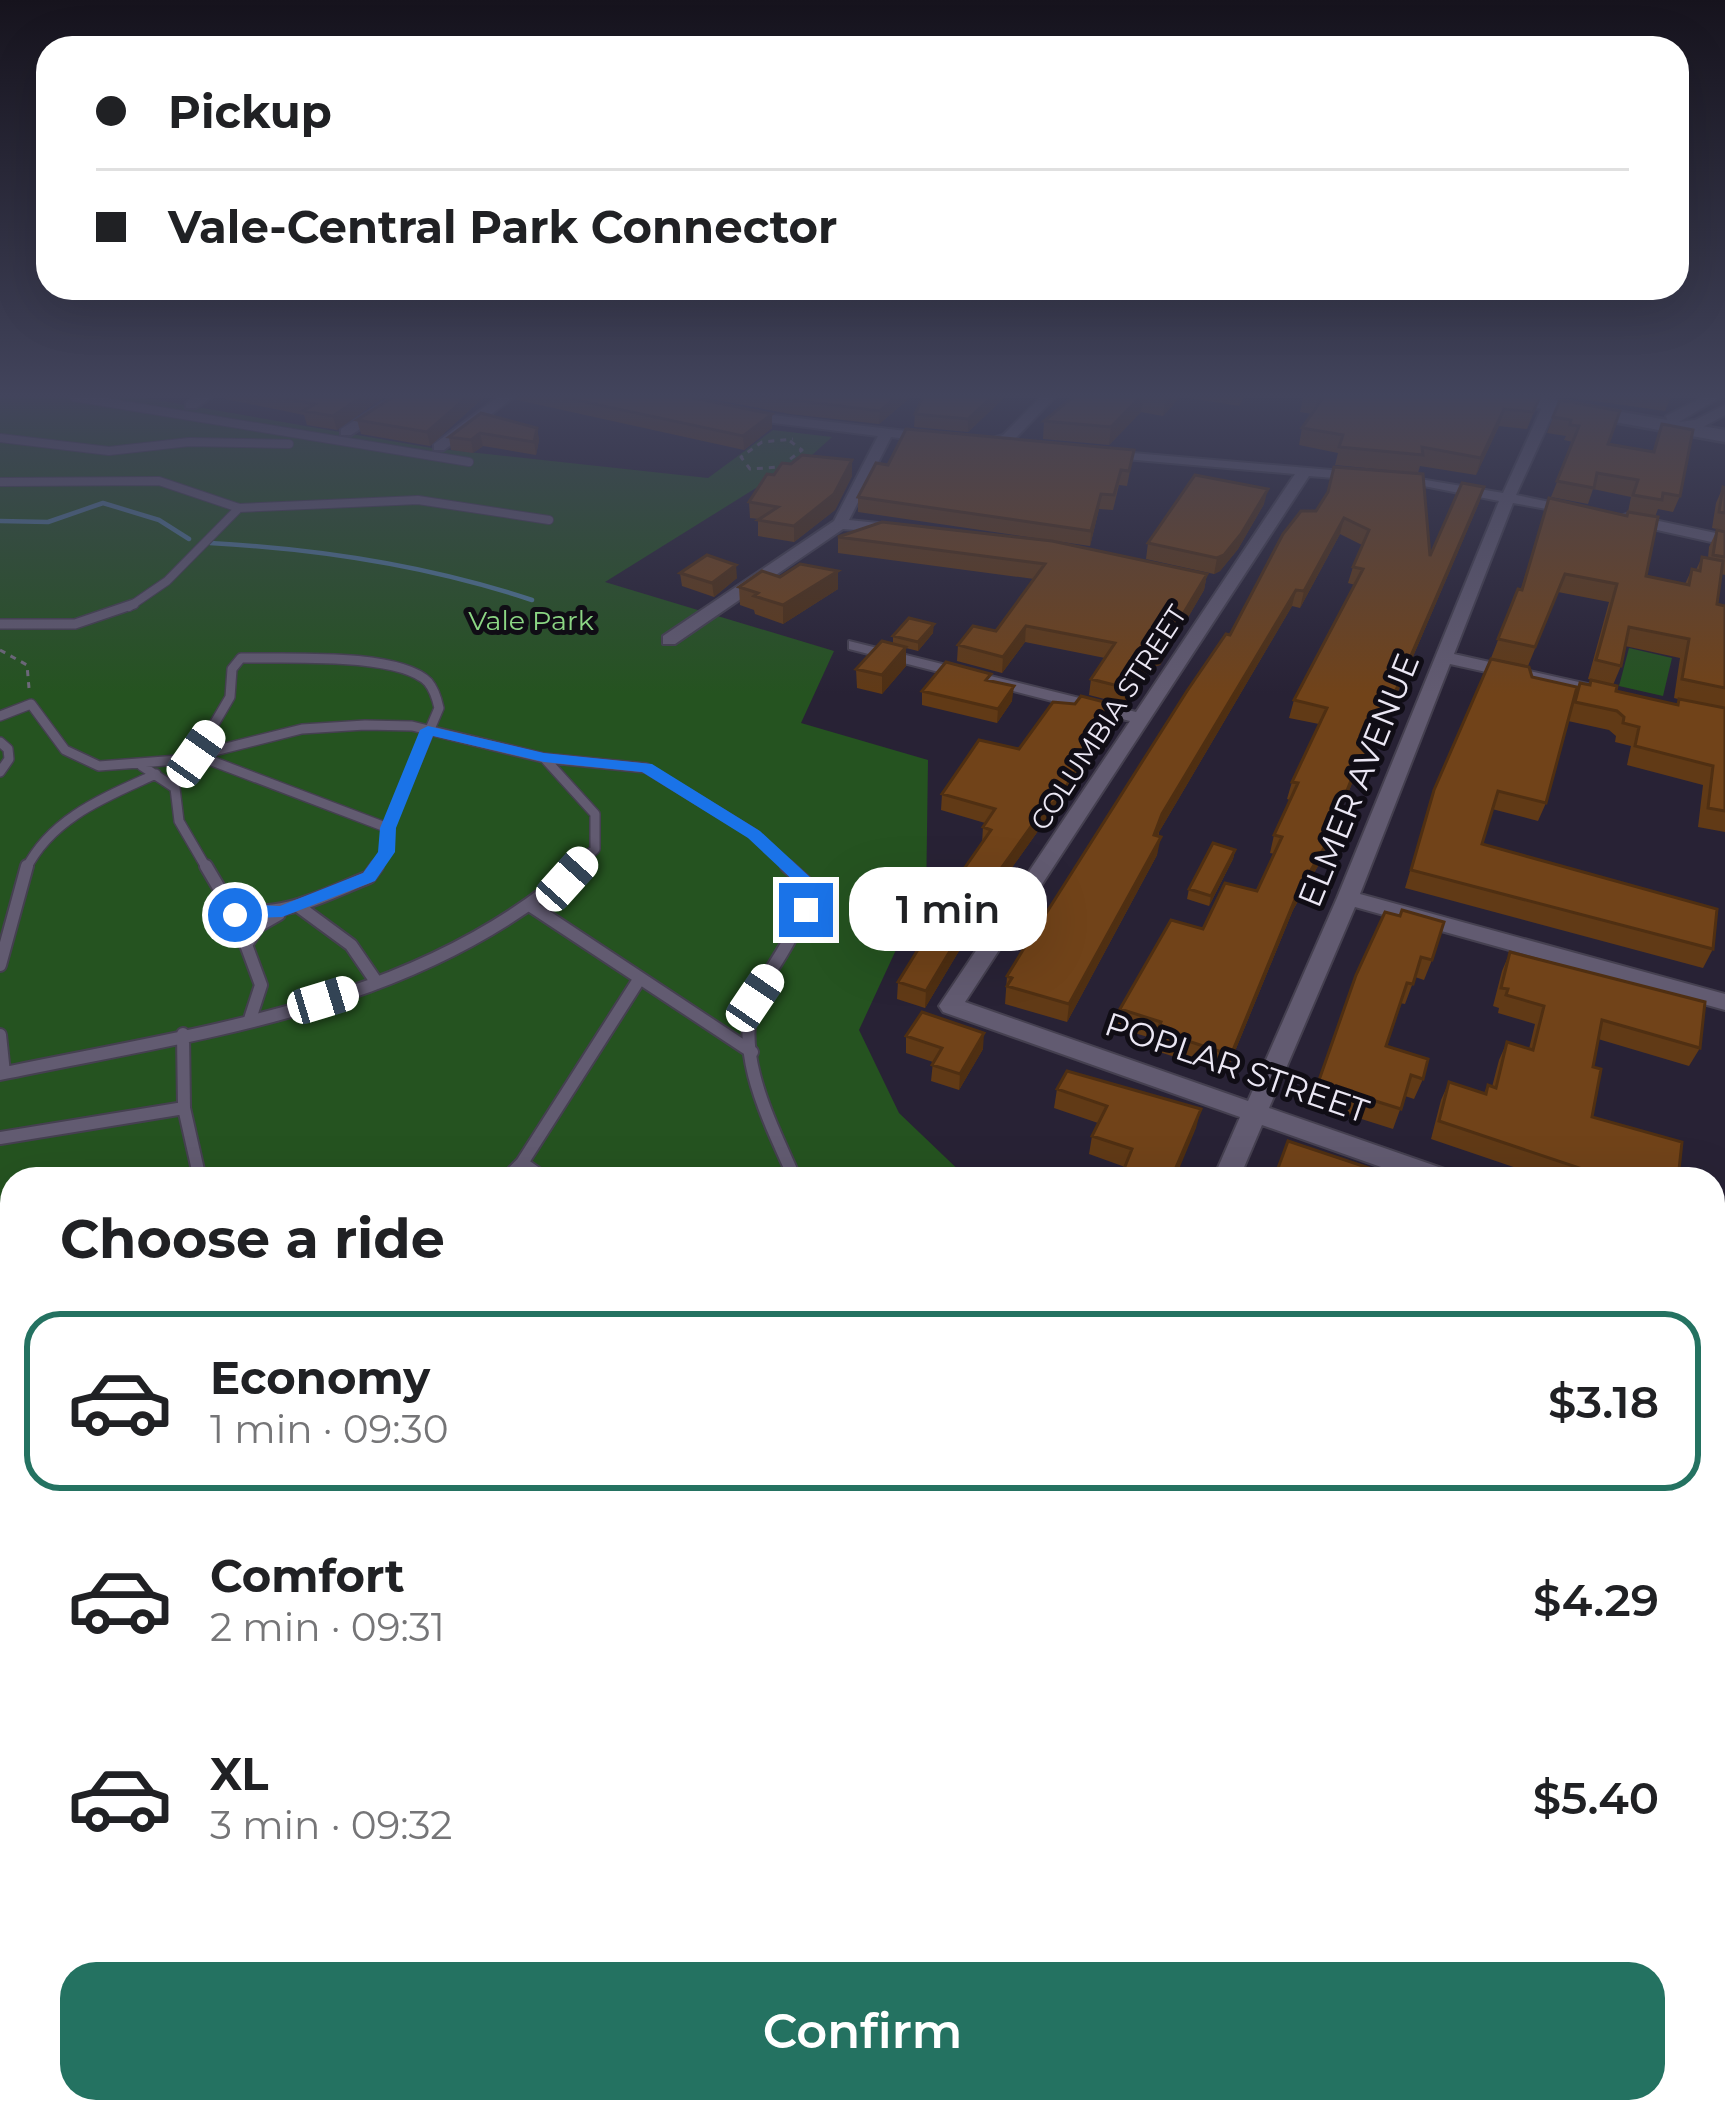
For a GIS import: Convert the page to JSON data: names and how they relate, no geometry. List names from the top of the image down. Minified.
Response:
{"streets":{"street":["COLUMBIA STREET","ELMER AVENUE","POPLAR STREET"]},"crossings":[["COLUMBIA STREET","POPLAR STREET"],["ELMER AVENUE","POPLAR STREET"]],"parks":["Vale Park"],"page":{"banner":["Pickup","Vale-Central Park Connector"],"bubble":"1 min","heading":"Choose a ride","list":[{"name":"Economy","note":"1 min · 09:30","value":"$3.18"},{"name":"Comfort","note":"2 min · 09:31","value":"$4.29"},{"name":"XL","note":"3 min · 09:32","value":"$5.40"}],"buttons":"Confirm"}}
